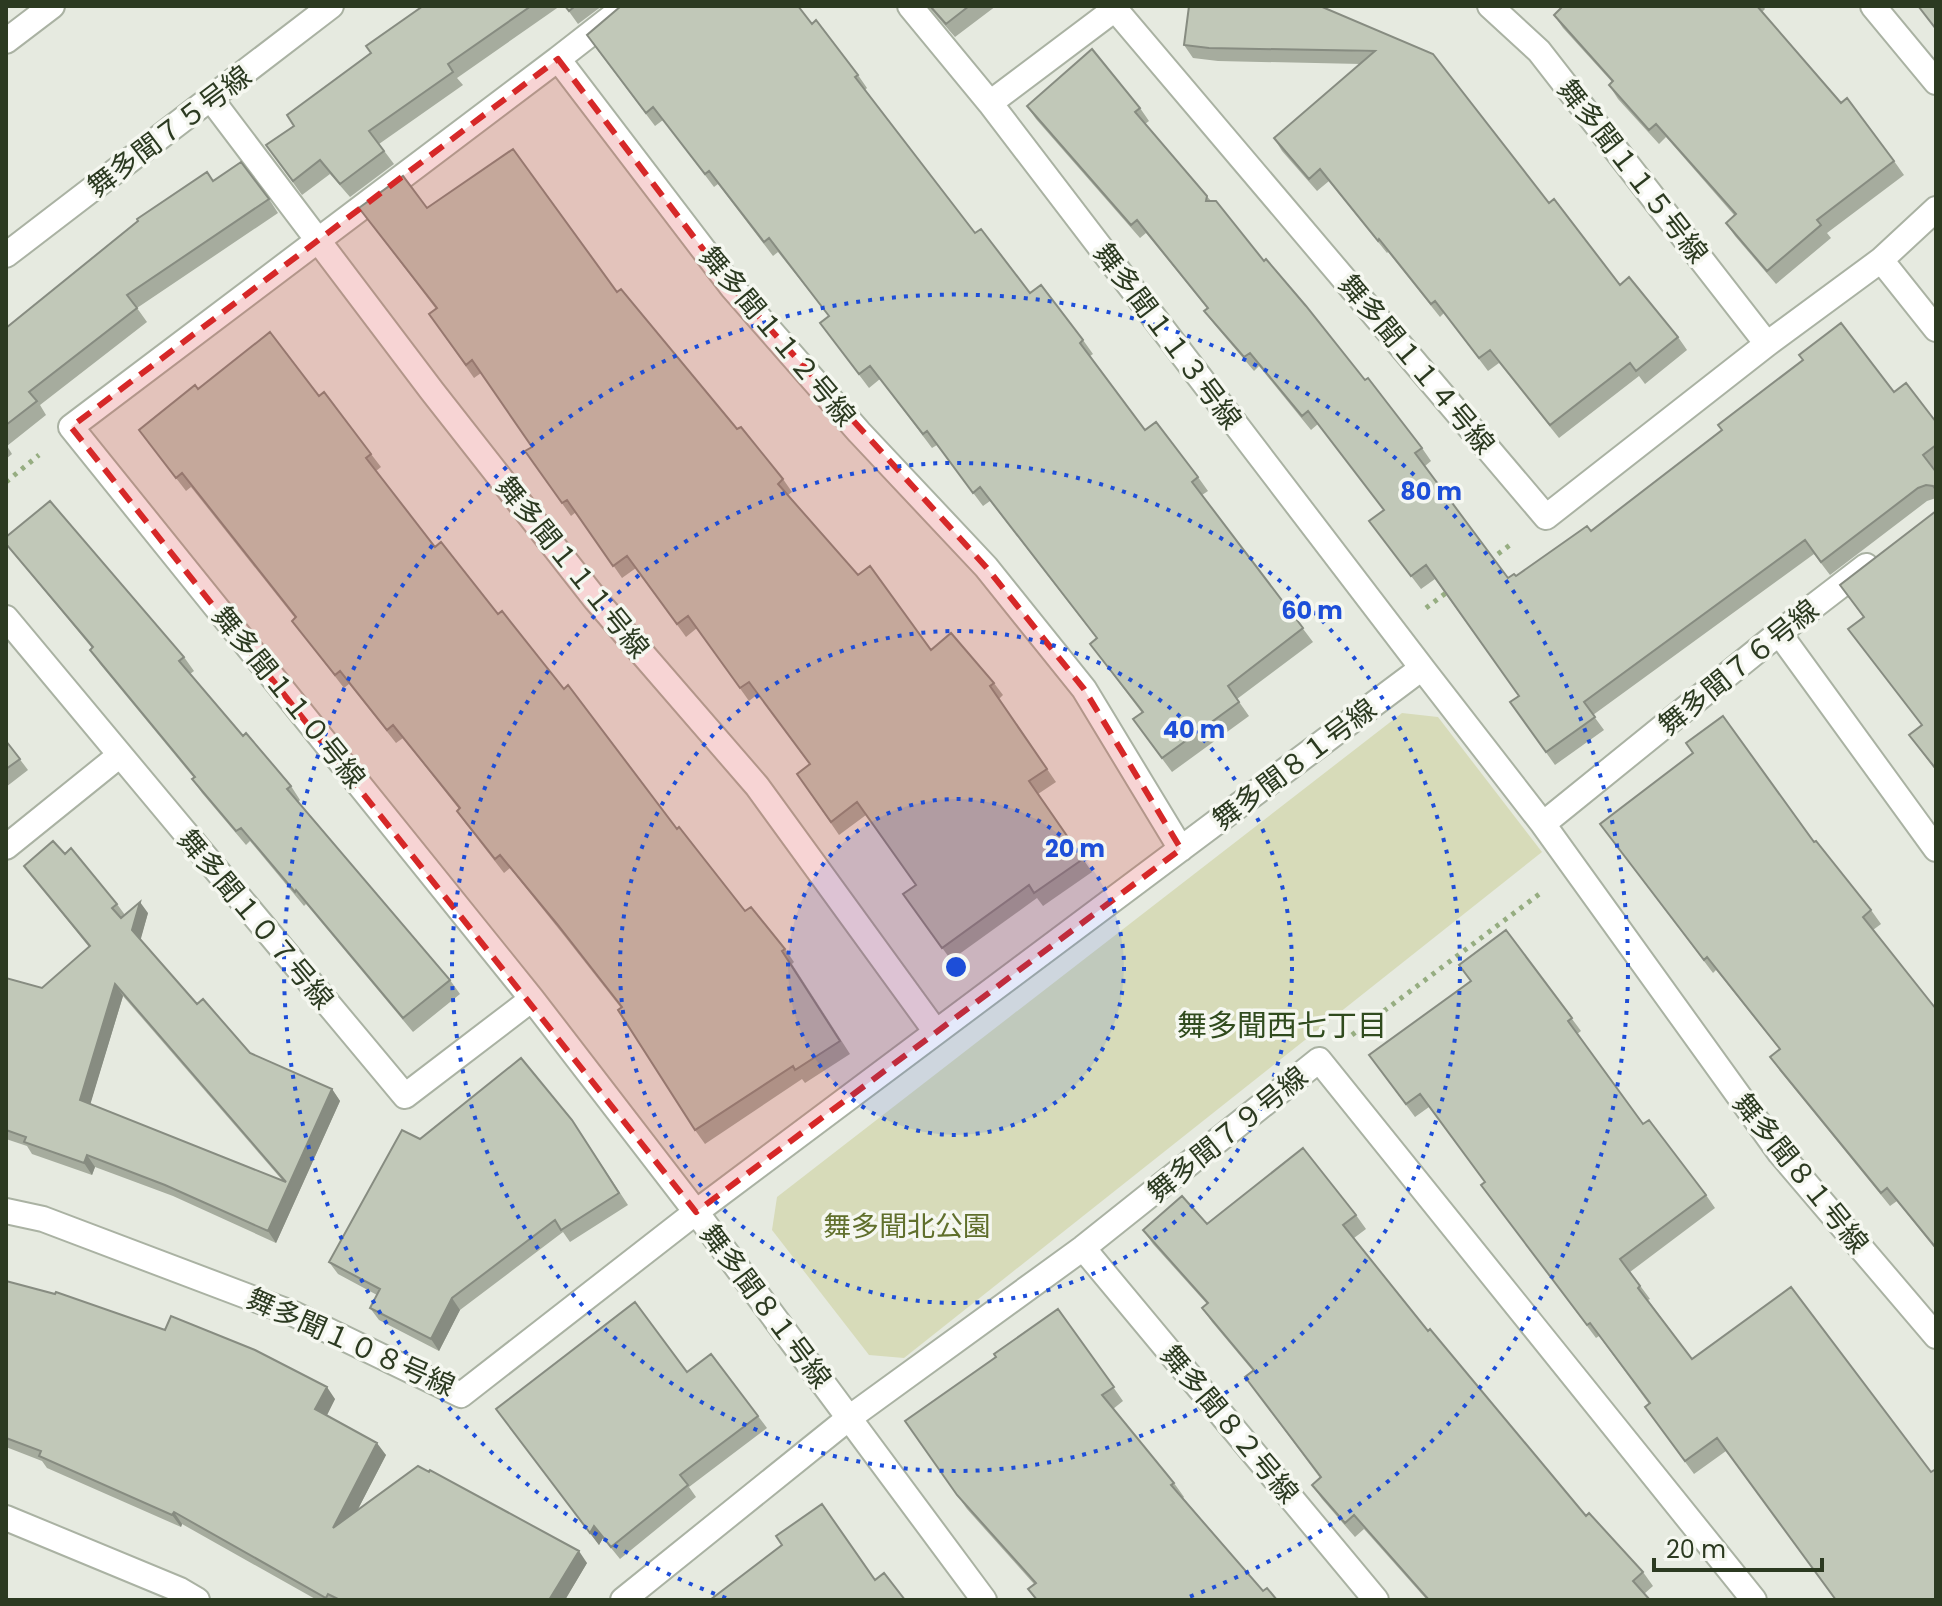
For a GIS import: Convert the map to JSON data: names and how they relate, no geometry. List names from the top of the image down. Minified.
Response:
{"streets":{"street":["舞多聞７５号線","舞多聞１１５号線","舞多聞１１２号線","舞多聞１１３号線","舞多聞１１４号線","舞多聞１１１号線","舞多聞７６号線","舞多聞１１０号線","舞多聞８１号線","舞多聞１０７号線","舞多聞７９号線","舞多聞１０８号線","舞多聞８２号線"]},"crossings":[["舞多聞７５号線","舞多聞１１１号線"],["舞多聞１１２号線","舞多聞８１号線"],["舞多聞１１３号線","舞多聞１１４号線"],["舞多聞１１３号線","舞多聞８１号線"],["舞多聞１１１号線","舞多聞１１０号線"],["舞多聞１１１号線","舞多聞８１号線"],["舞多聞７６号線","舞多聞８１号線"],["舞多聞１１０号線","舞多聞８１号線"],["舞多聞１１０号線","舞多聞１０７号線"],["舞多聞１１０号線","舞多聞１０８号線"],["舞多聞８１号線","舞多聞７９号線"],["舞多聞８１号線","舞多聞１０８号線"],["舞多聞７９号線","舞多聞８２号線"]],"districts":["舞多聞西七丁目"],"parks":["舞多聞北公園"],"scale_bar":"20 m","rings":["80 m","60 m","40 m","20 m"]}
